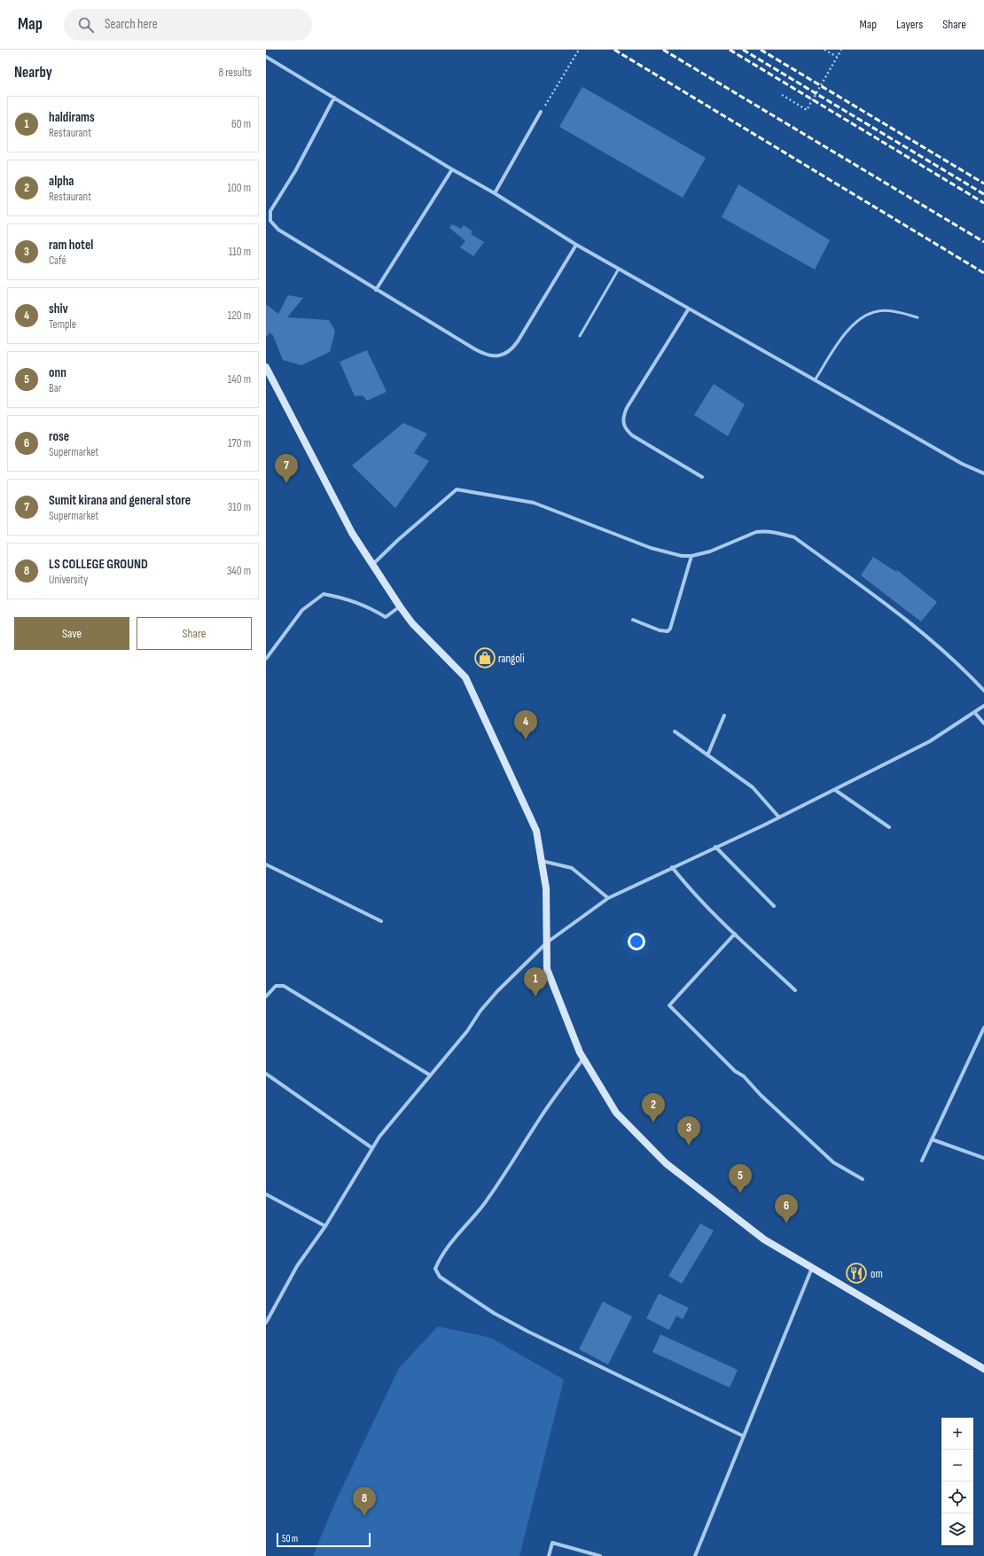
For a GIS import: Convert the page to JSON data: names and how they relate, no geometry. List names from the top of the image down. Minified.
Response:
{"places":{"shop":["rangoli"],"restaurant":["om"]},"scale_bar":"50 m","page":{"header":"Map","search":"Search here","nav":["Map","Layers","Share"],"heading":["Nearby","8 results"],"list":[{"mark":"1","name":"haldirams","note":"Restaurant","value":"60 m"},{"mark":"2","name":"alpha","note":"Restaurant","value":"100 m"},{"mark":"3","name":"ram hotel","note":"Café","value":"110 m"},{"mark":"4","name":"shiv","note":"Temple","value":"120 m"},{"mark":"5","name":"onn","note":"Bar","value":"140 m"},{"mark":"6","name":"rose","note":"Supermarket","value":"170 m"},{"mark":"7","name":"Sumit kirana and general store","note":"Supermarket","value":"310 m"},{"mark":"8","name":"LS COLLEGE GROUND","note":"University","value":"340 m"}],"pins":["7","4","1","2","3","5","6","8"],"buttons":["Save","Share"],"map_buttons":["+","−"],"scale":"50 m"}}
